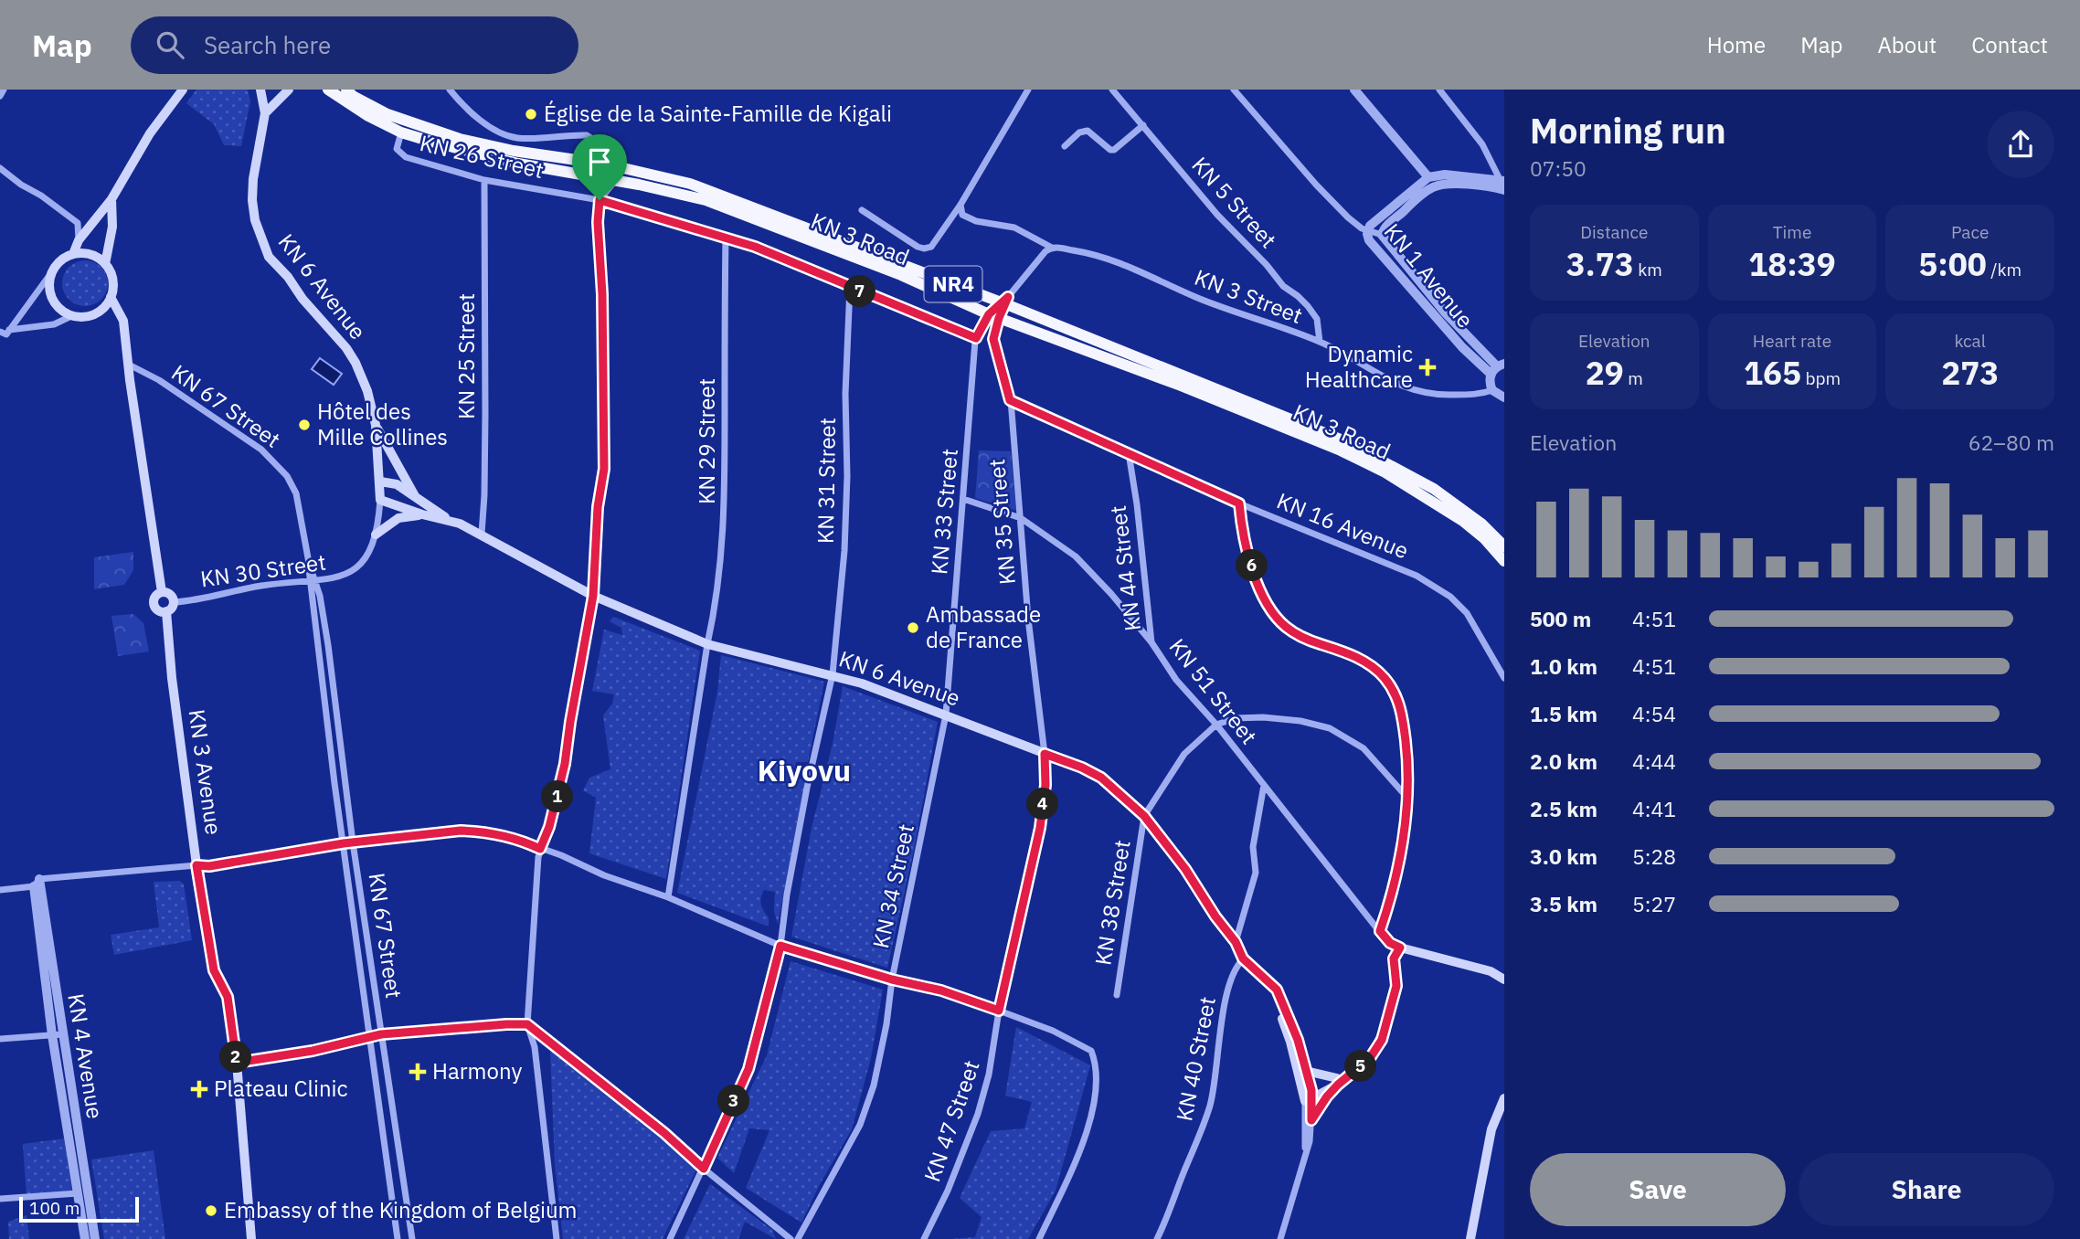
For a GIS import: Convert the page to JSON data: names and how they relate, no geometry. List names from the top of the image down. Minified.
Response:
{"streets":{"highway":["KN 3 Road","NR4"],"main road":["KN 6 Avenue","KN 3 Avenue"],"street":["KN 26 Street","KN 5 Street","KN 1 Avenue","KN 3 Street","KN 25 Street","KN 67 Street","KN 29 Street","KN 31 Street","KN 33 Street","KN 35 Street","KN 16 Avenue","KN 44 Street","KN 30 Street","KN 51 Street","KN 34 Street","KN 38 Street","KN 4 Avenue","KN 40 Street","KN 47 Street"]},"crossings":[["KN 26 Street","KN 3 Road"],["KN 26 Street","KN 25 Street"],["KN 26 Street","KN 29 Street"],["KN 26 Street","KN 31 Street"],["KN 26 Street","KN 33 Street"],["KN 5 Street","KN 3 Street"],["KN 3 Road","KN 33 Street"],["KN 6 Avenue","KN 25 Street"],["KN 6 Avenue","KN 29 Street"],["KN 6 Avenue","KN 31 Street"],["KN 6 Avenue","KN 33 Street"],["KN 6 Avenue","KN 35 Street"],["KN 6 Avenue","KN 30 Street"],["KN 6 Avenue","KN 34 Street"],["KN 6 Avenue","KN 38 Street"],["KN 6 Avenue","KN 40 Street"],["KN 67 Street","KN 30 Street"],["KN 33 Street","KN 51 Street"],["KN 33 Street","KN 34 Street"],["KN 35 Street","KN 16 Avenue"],["KN 35 Street","KN 51 Street"],["KN 35 Street","KN 47 Street"],["KN 16 Avenue","KN 44 Street"],["KN 44 Street","KN 51 Street"],["KN 30 Street","KN 3 Avenue"]],"districts":["Kiyovu"],"places":{"other":["Église de la Sainte-Famille de Kigali","Hôtel des Mille Collines","Ambassade de France","Embassy of the Kingdom of Belgium"],"health":["Dynamic Healthcare","Harmony","Plateau Clinic"]},"scale_bar":"100 m","page":{"header":"Map","search":"Search here","nav":["Home","Map","About","Contact"],"heading":["Morning run","07:50"],"stats":[["Distance","3.73 km"],["Time","18:39"],["Pace","5:00 /km"],["Elevation","29 m"],["Heart rate","165 bpm"],["kcal","273"]],"pins":["7","6","1","4","2","5","3"],"chart":["Elevation","62–80 m"],"list":[{"name":"500 m","note":"4:51"},{"name":"1.0 km","note":"4:51"},{"name":"1.5 km","note":"4:54"},{"name":"2.0 km","note":"4:44"},{"name":"2.5 km","note":"4:41"},{"name":"3.0 km","note":"5:28"},{"name":"3.5 km","note":"5:27"}],"buttons":["Save","Share"],"scale":"100 m"}}
